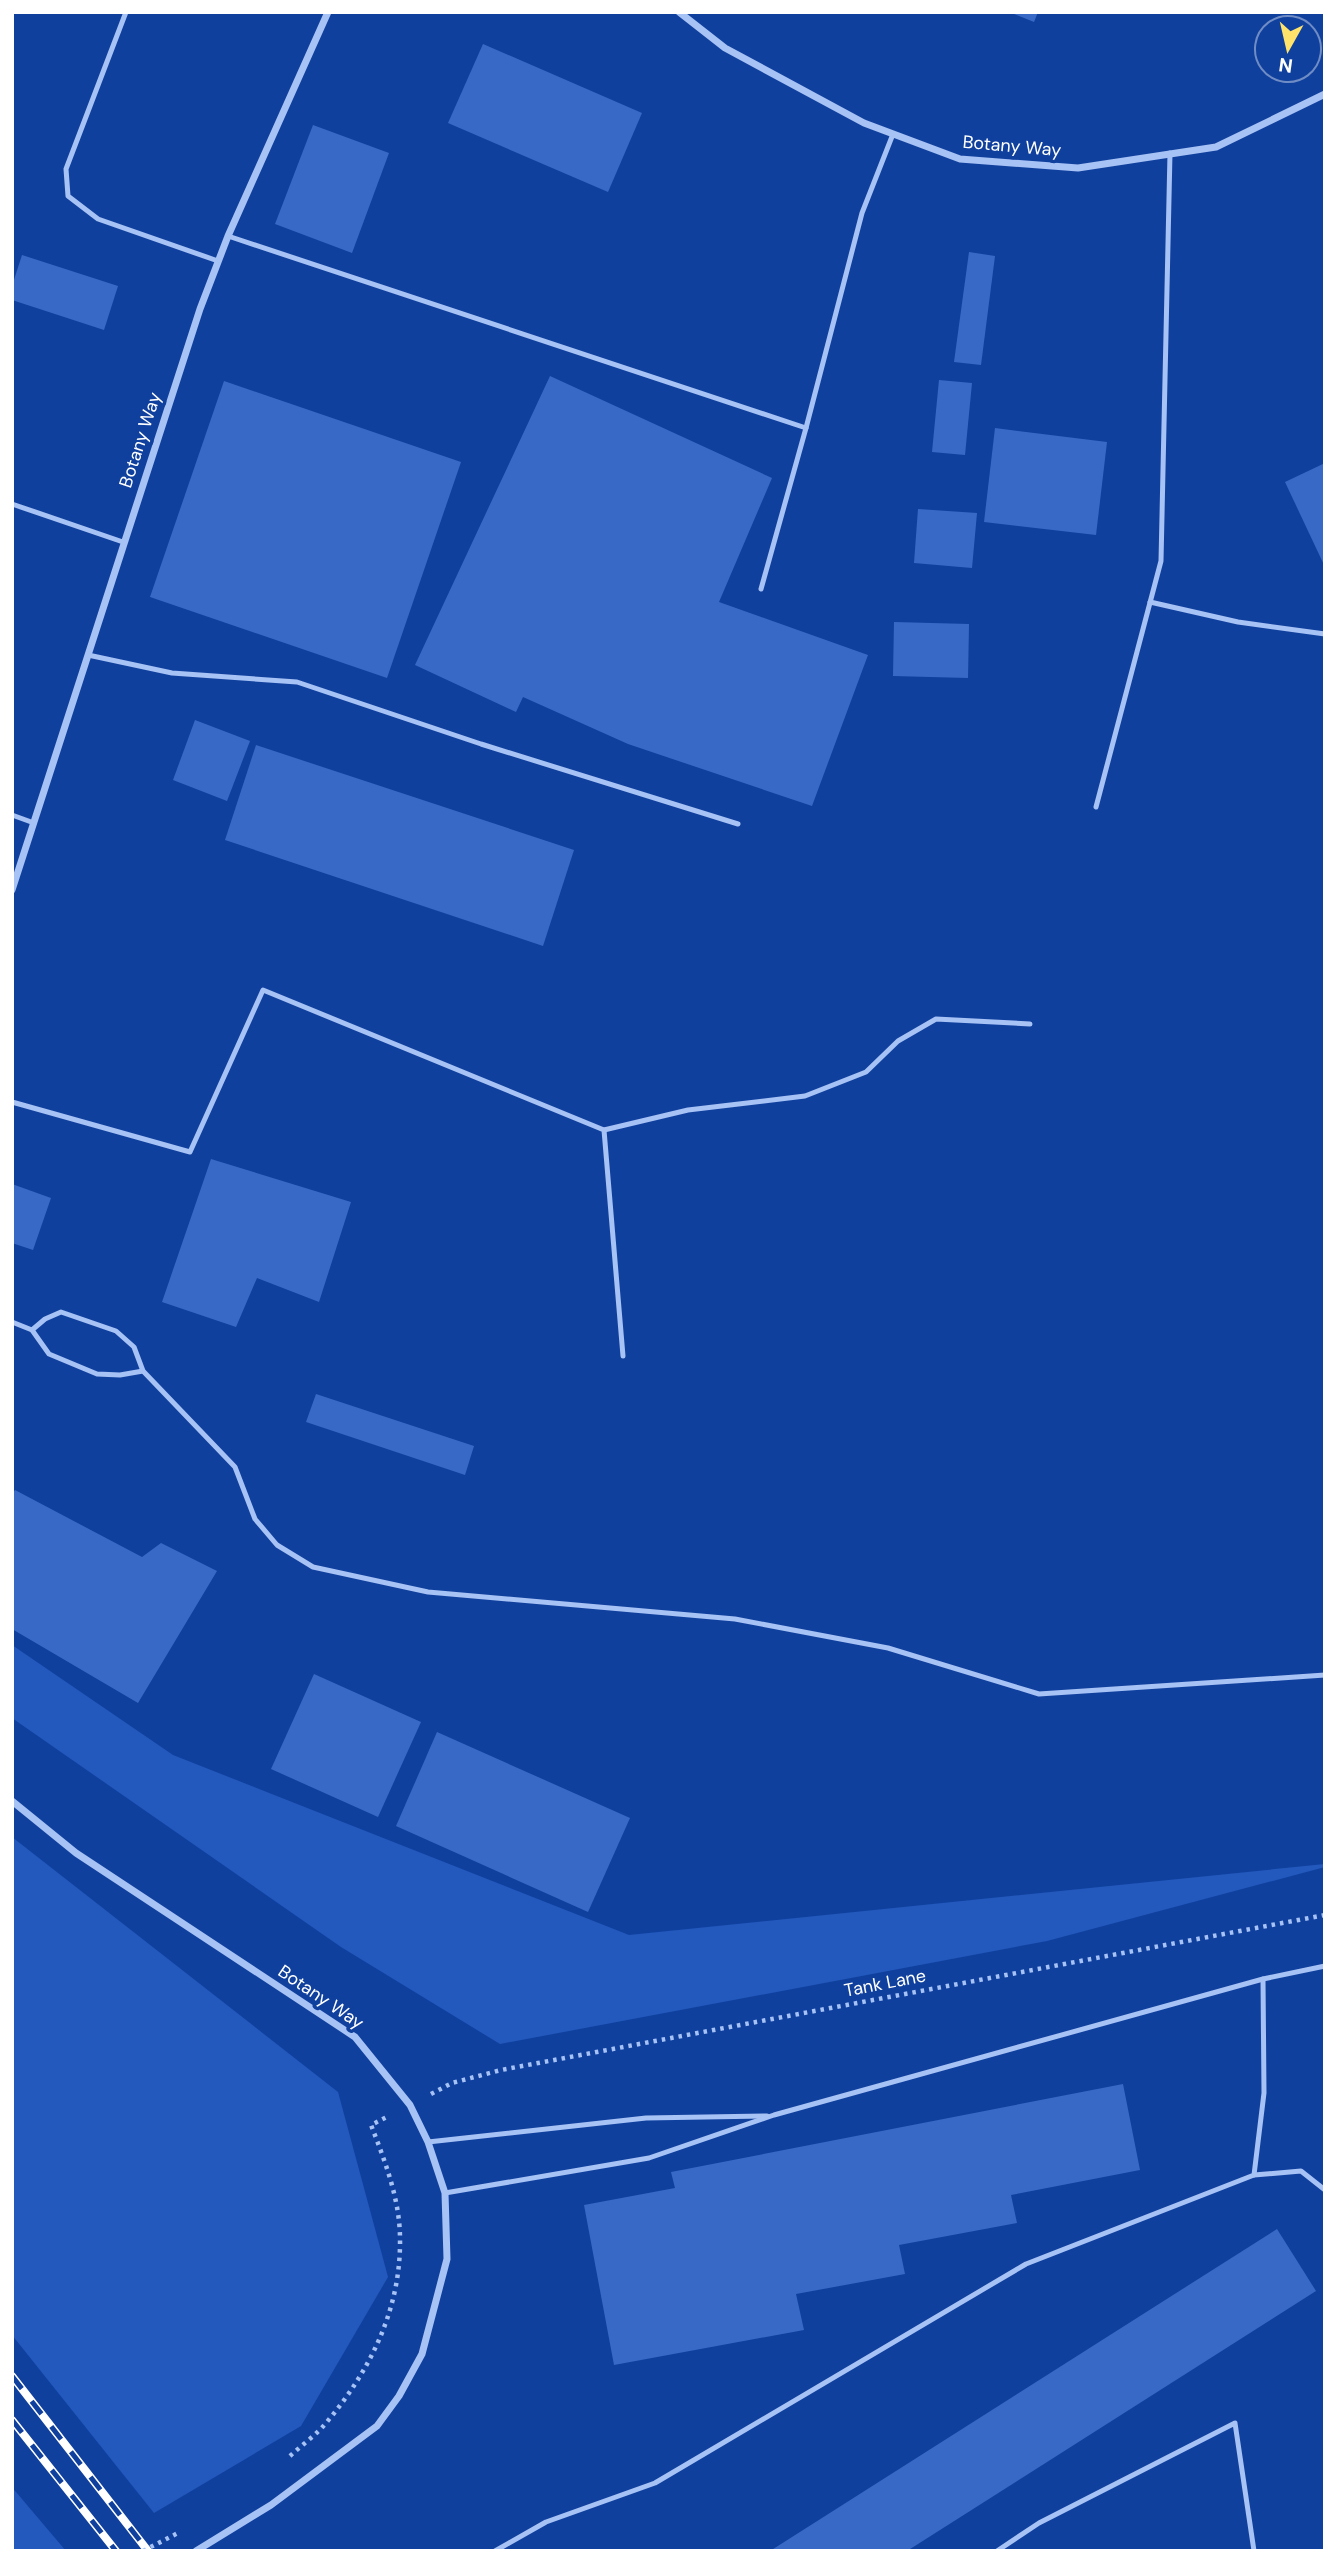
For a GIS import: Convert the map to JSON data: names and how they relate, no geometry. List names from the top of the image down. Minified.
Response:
{"streets":{"street":["Botany Way"],"path":["Tank Lane"]},"north":"bottom"}
